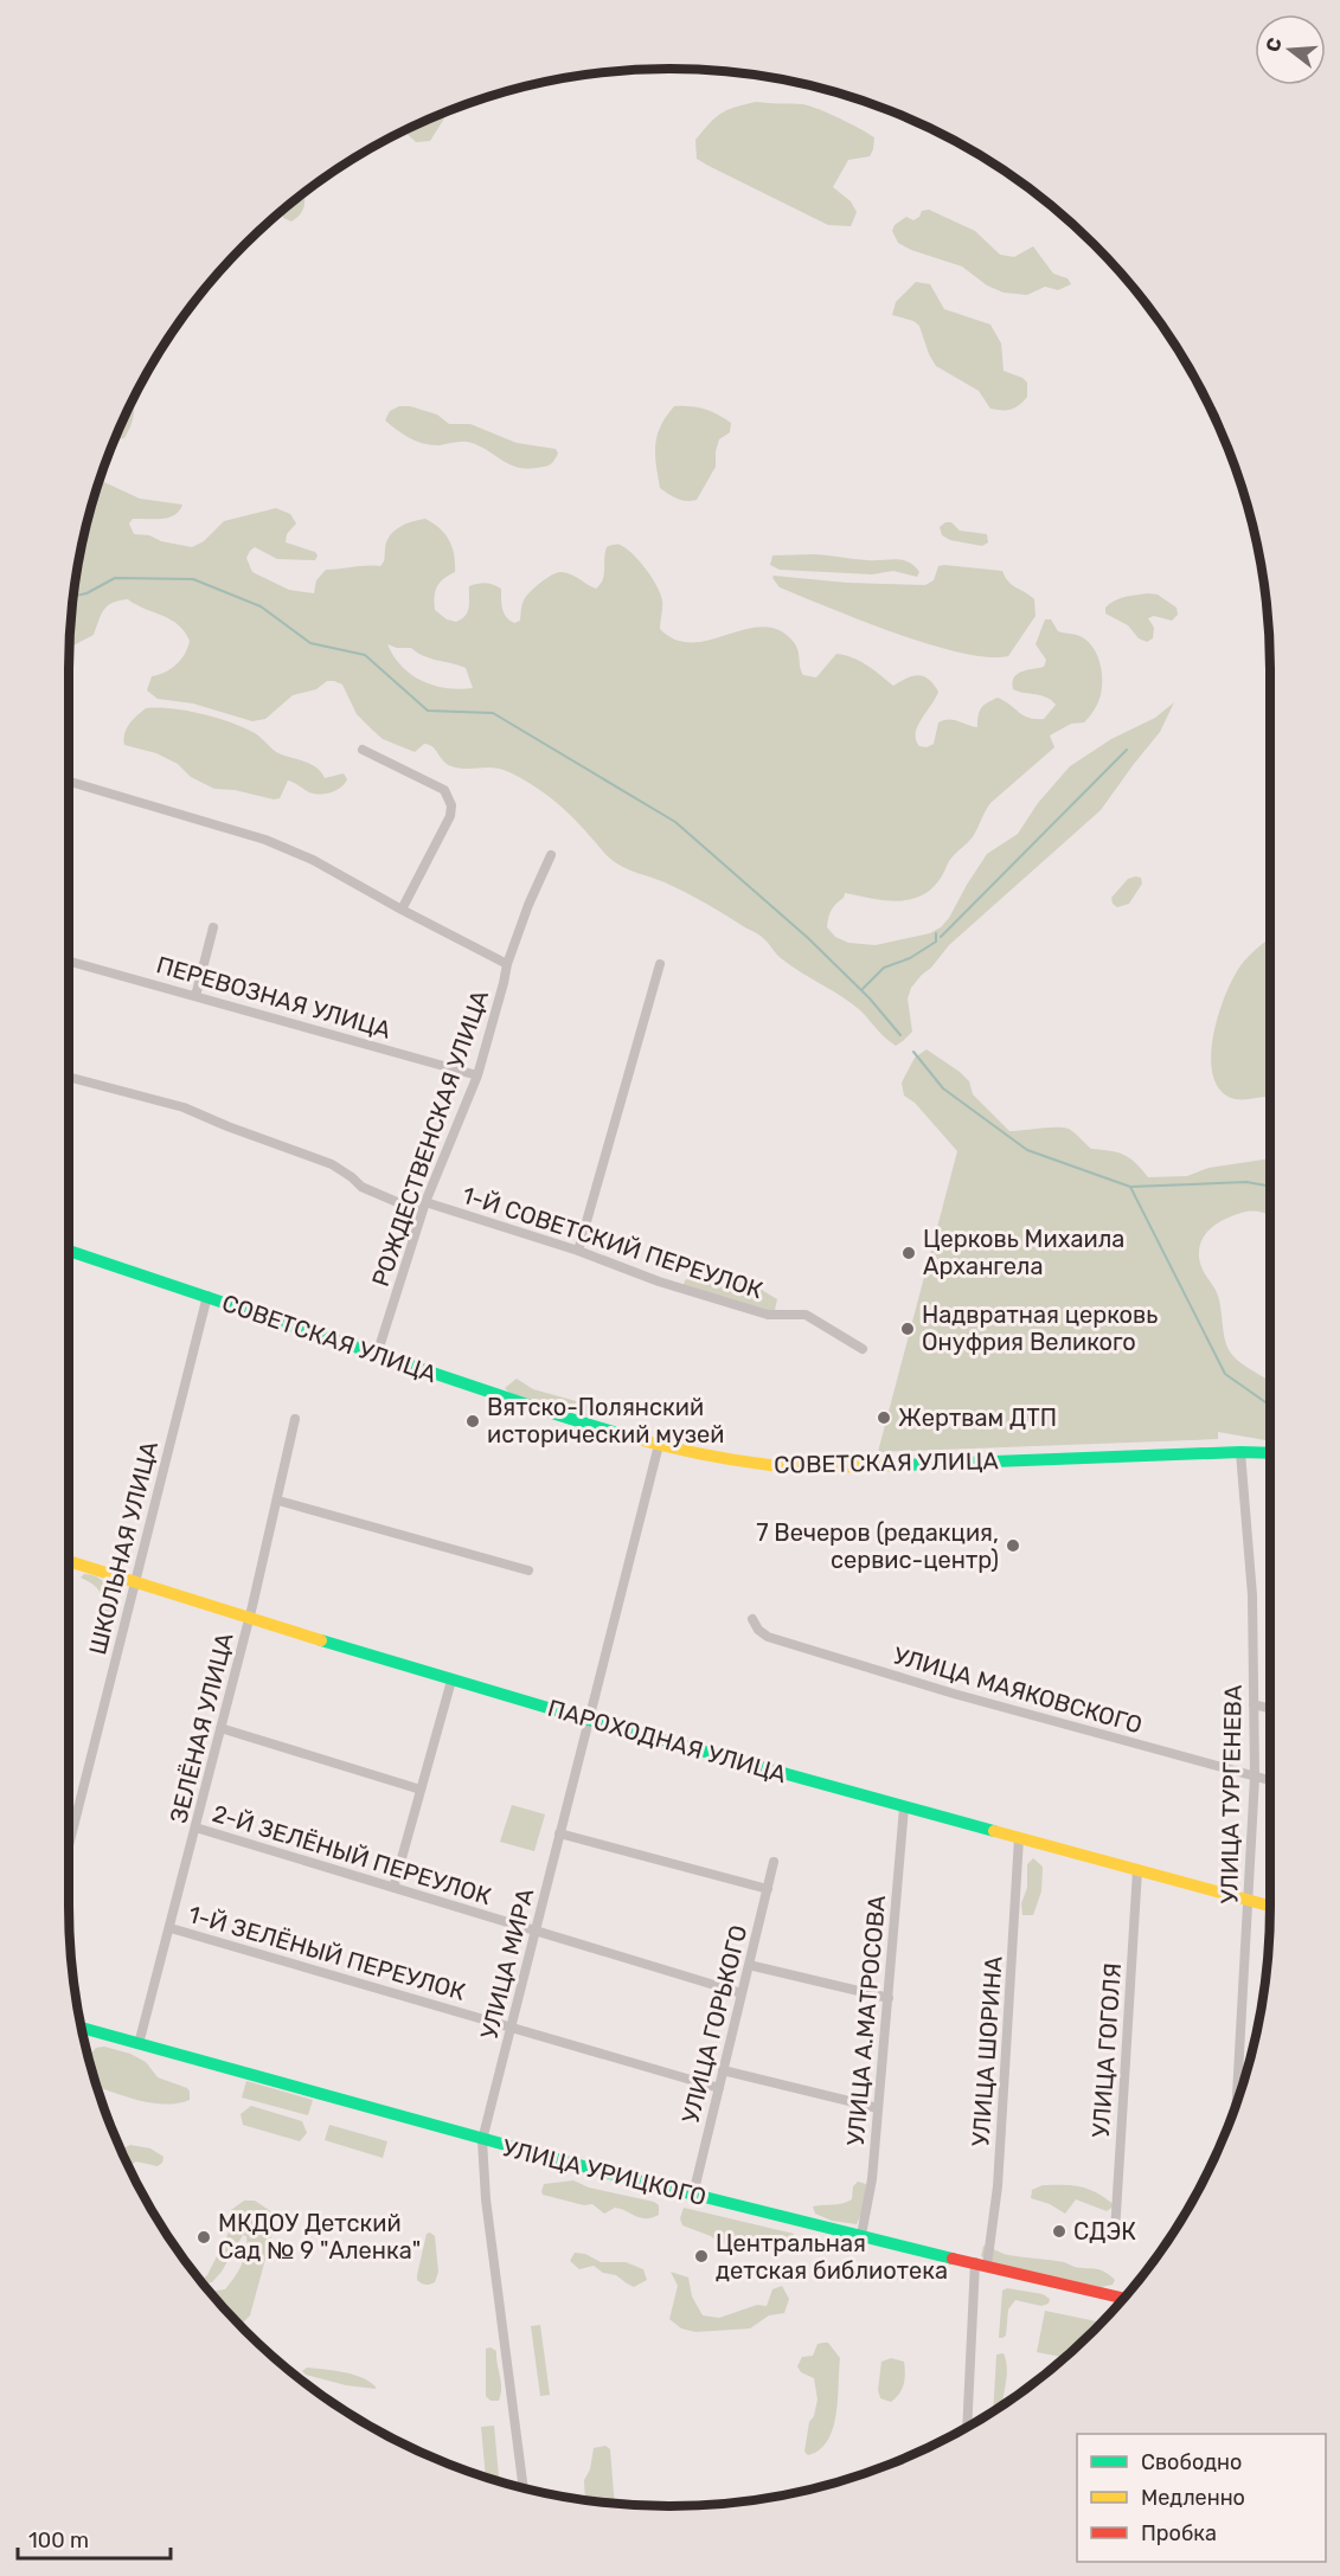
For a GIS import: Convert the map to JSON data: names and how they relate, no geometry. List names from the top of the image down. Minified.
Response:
{"streets":{"street":["ПЕРЕВОЗНАЯ УЛИЦА","РОЖДЕСТВЕНСКАЯ УЛИЦА","1-Й СОВЕТСКИЙ ПЕРЕУЛОК","СОВЕТСКАЯ УЛИЦА","ШКОЛЬНАЯ УЛИЦА","УЛИЦА МАЯКОВСКОГО","ЗЕЛЁНАЯ УЛИЦА","ПАРОХОДНАЯ УЛИЦА","УЛИЦА ТУРГЕНЕВА","2-Й ЗЕЛЁНЫЙ ПЕРЕУЛОК","1-Й ЗЕЛЁНЫЙ ПЕРЕУЛОК","УЛИЦА МИРА","УЛИЦА А.МАТРОСОВА","УЛИЦА ГОРЬКОГО","УЛИЦА ГОГОЛЯ","УЛИЦА ШОРИНА","УЛИЦА УРИЦКОГО"]},"crossings":[["ПЕРЕВОЗНАЯ УЛИЦА","РОЖДЕСТВЕНСКАЯ УЛИЦА"],["РОЖДЕСТВЕНСКАЯ УЛИЦА","1-Й СОВЕТСКИЙ ПЕРЕУЛОК"],["РОЖДЕСТВЕНСКАЯ УЛИЦА","СОВЕТСКАЯ УЛИЦА"],["СОВЕТСКАЯ УЛИЦА","ШКОЛЬНАЯ УЛИЦА"],["СОВЕТСКАЯ УЛИЦА","УЛИЦА ТУРГЕНЕВА"],["СОВЕТСКАЯ УЛИЦА","УЛИЦА МИРА"],["ШКОЛЬНАЯ УЛИЦА","ПАРОХОДНАЯ УЛИЦА"],["УЛИЦА МАЯКОВСКОГО","УЛИЦА ТУРГЕНЕВА"],["ЗЕЛЁНАЯ УЛИЦА","ПАРОХОДНАЯ УЛИЦА"],["ЗЕЛЁНАЯ УЛИЦА","2-Й ЗЕЛЁНЫЙ ПЕРЕУЛОК"],["ЗЕЛЁНАЯ УЛИЦА","1-Й ЗЕЛЁНЫЙ ПЕРЕУЛОК"],["ЗЕЛЁНАЯ УЛИЦА","УЛИЦА УРИЦКОГО"],["ПАРОХОДНАЯ УЛИЦА","УЛИЦА ТУРГЕНЕВА"],["ПАРОХОДНАЯ УЛИЦА","УЛИЦА МИРА"],["ПАРОХОДНАЯ УЛИЦА","УЛИЦА А.МАТРОСОВА"],["ПАРОХОДНАЯ УЛИЦА","УЛИЦА ГОГОЛЯ"],["ПАРОХОДНАЯ УЛИЦА","УЛИЦА ШОРИНА"],["2-Й ЗЕЛЁНЫЙ ПЕРЕУЛОК","УЛИЦА МИРА"],["2-Й ЗЕЛЁНЫЙ ПЕРЕУЛОК","УЛИЦА ГОРЬКОГО"],["1-Й ЗЕЛЁНЫЙ ПЕРЕУЛОК","УЛИЦА МИРА"],["1-Й ЗЕЛЁНЫЙ ПЕРЕУЛОК","УЛИЦА ГОРЬКОГО"],["УЛИЦА МИРА","УЛИЦА УРИЦКОГО"],["УЛИЦА А.МАТРОСОВА","УЛИЦА УРИЦКОГО"],["УЛИЦА ГОРЬКОГО","УЛИЦА УРИЦКОГО"],["УЛИЦА ШОРИНА","УЛИЦА УРИЦКОГО"]],"places":["Церковь Михаила Архангела","Надвратная церковь Онуфрия Великого","Жертвам ДТП","Вятско-Полянский исторический музей","7 Вечеров (редакция, сервис-центр)","СДЭК","МКДОУ Детский Сад № 9 \"Аленка\"","Центральная детская библиотека"],"legend":["Свободно","Медленно","Пробка"],"scale_bar":"100 m","north":"left"}
